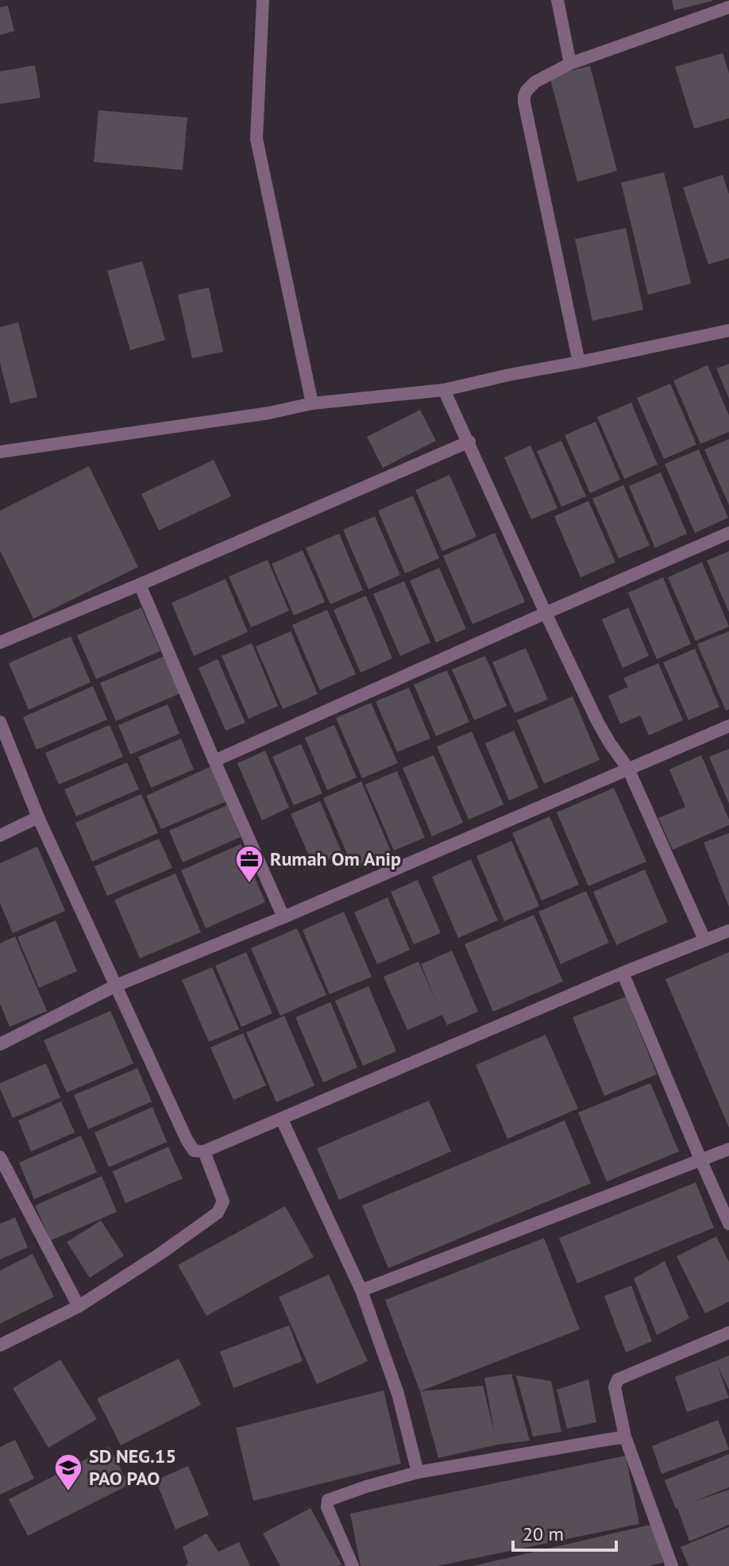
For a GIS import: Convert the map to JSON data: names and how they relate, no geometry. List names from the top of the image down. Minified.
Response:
{"places":{"office":["Rumah Om Anip"],"school or university":["SD NEG.15 PAO PAO"]},"scale_bar":"20 m"}
